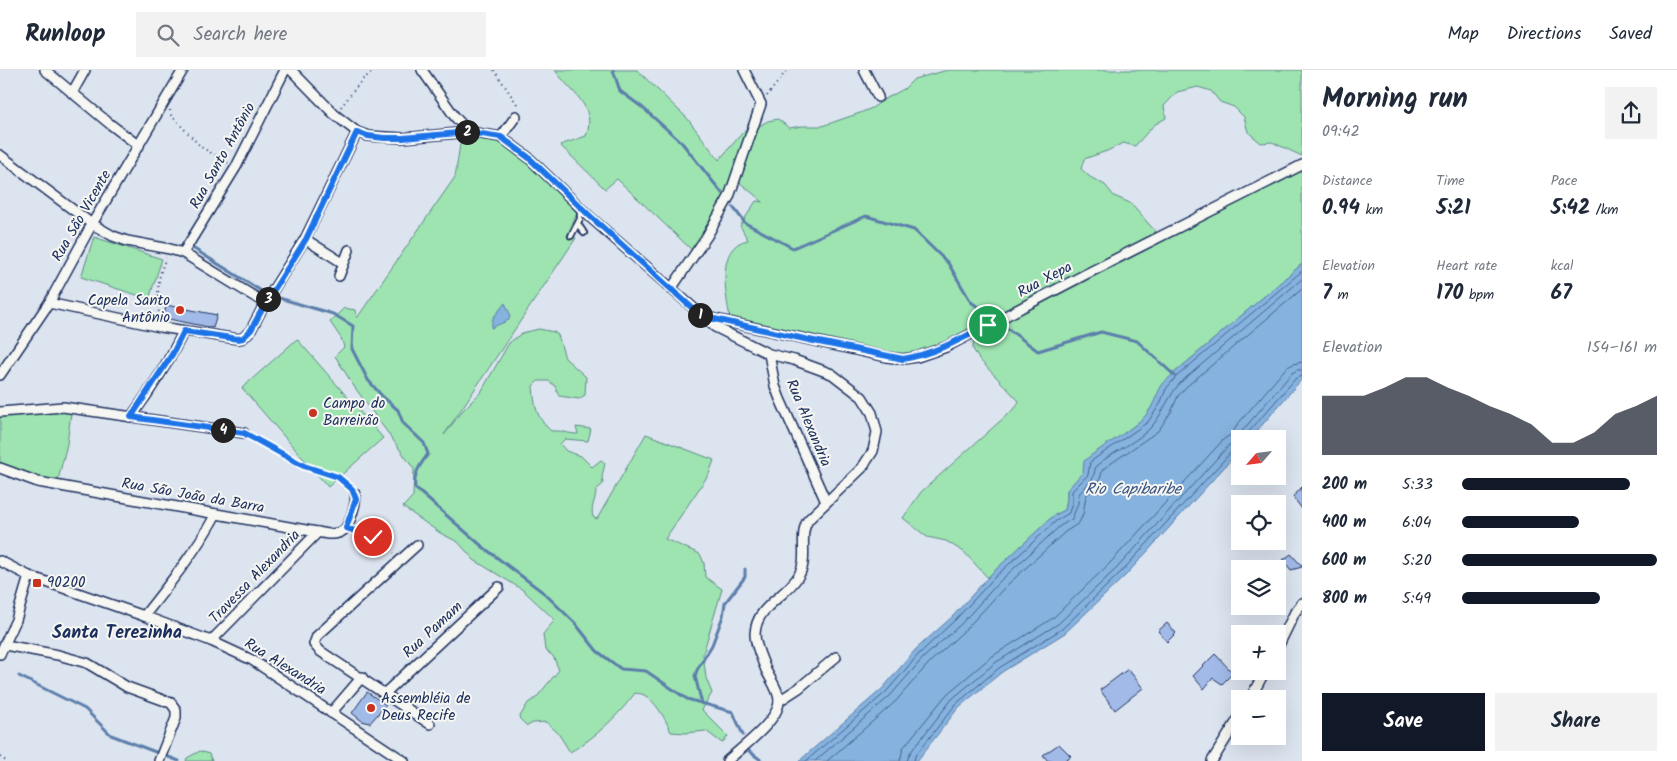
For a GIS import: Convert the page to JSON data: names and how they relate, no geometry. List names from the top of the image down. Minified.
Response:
{"streets":{"street":["Rua Santo Antônio","Rua São Vicente","Rua Xepa","Rua Alexandria","Rua São João da Barra","Travessa Alexandria","Rua Pamam"]},"crossings":[["Rua Alexandria","Travessa Alexandria"],["Rua São João da Barra","Travessa Alexandria"]],"districts":["Santa Terezinha"],"water":["Rio Capibaribe"],"places":{"other":["Capela Santo Antônio","Campo do Barreirão","Assembléia de Deus Recife"],"transit":["90200"]},"north":"bottom left","page":{"header":"Runloop","search":"Search here","nav":["Map","Directions","Saved"],"heading":["Morning run","09:42"],"pins":["2","3","1","4"],"stats":[["Distance","0.94 km"],["Time","5:21"],["Pace","5:42 /km"],["Elevation","7 m"],["Heart rate","170 bpm"],["kcal","67"]],"chart":["Elevation","154–161 m"],"map_buttons":["+","−"],"list":[{"name":"200 m","note":"5:33"},{"name":"400 m","note":"6:04"},{"name":"600 m","note":"5:20"},{"name":"800 m","note":"5:49"}],"buttons":["Save","Share"]}}
